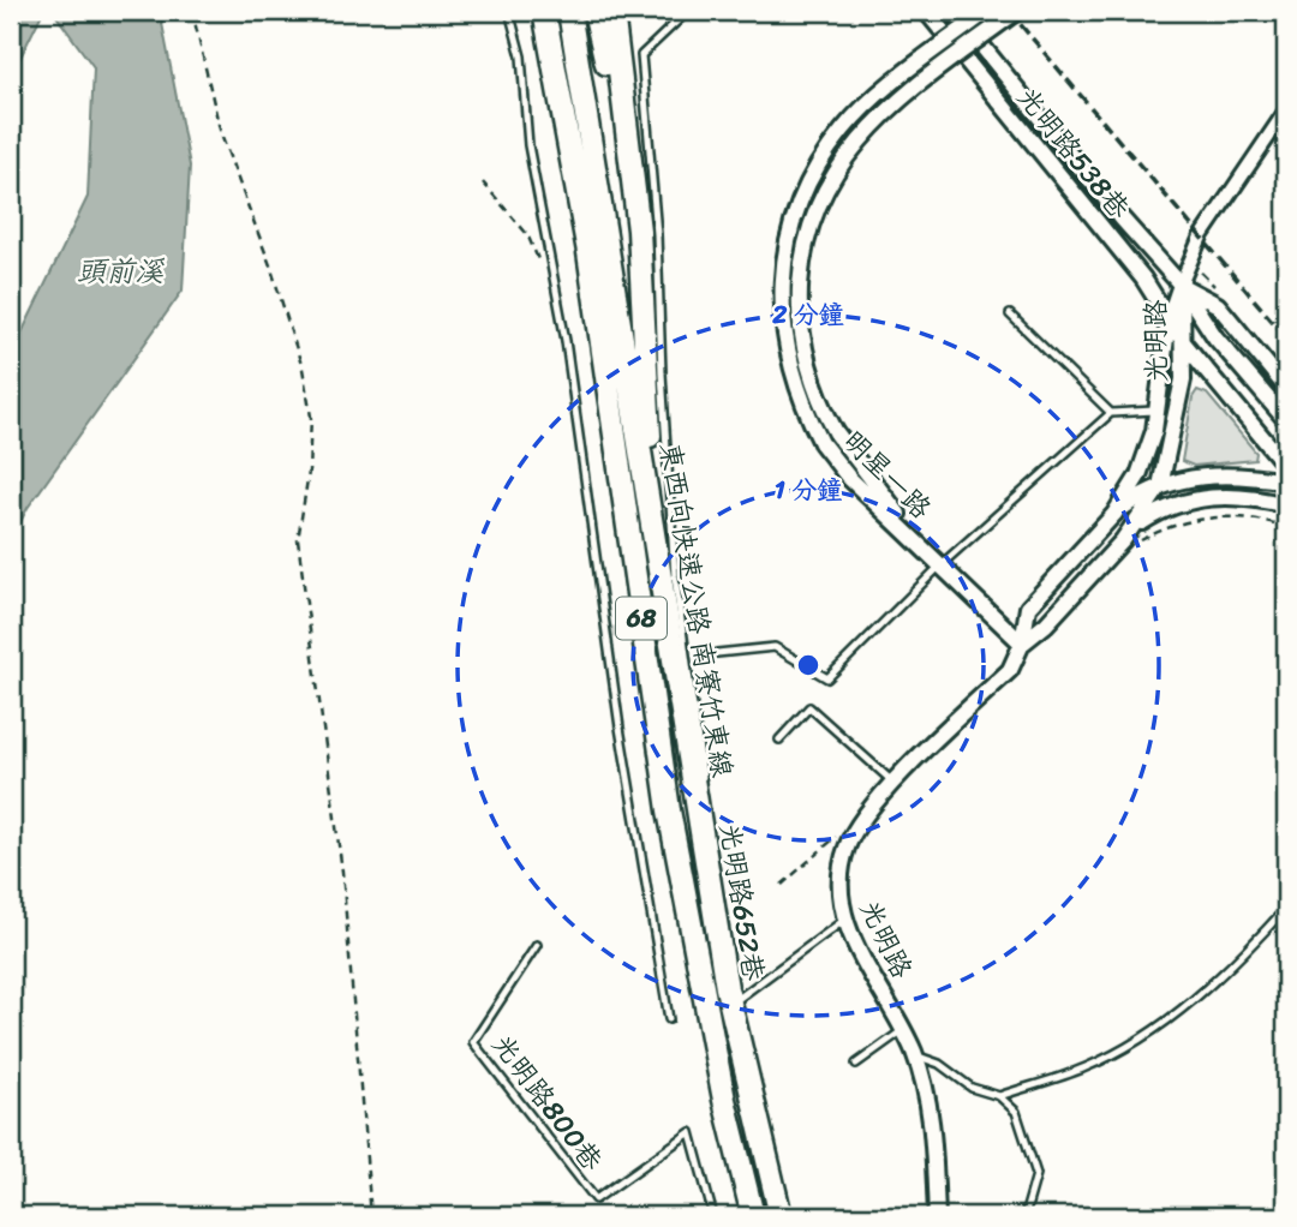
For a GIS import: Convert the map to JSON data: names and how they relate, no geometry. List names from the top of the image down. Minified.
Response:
{"streets":{"highway":["東西向快速公路 南寮竹東線","68"],"street":["光明路538巷","光明路","明星一路"],"lane":["光明路652巷","光明路800巷"]},"crossings":[["光明路538巷","光明路"],["光明路","明星一路"],["光明路","光明路652巷"]],"water":["頭前溪"],"rings":["2 分鐘","1 分鐘"]}
